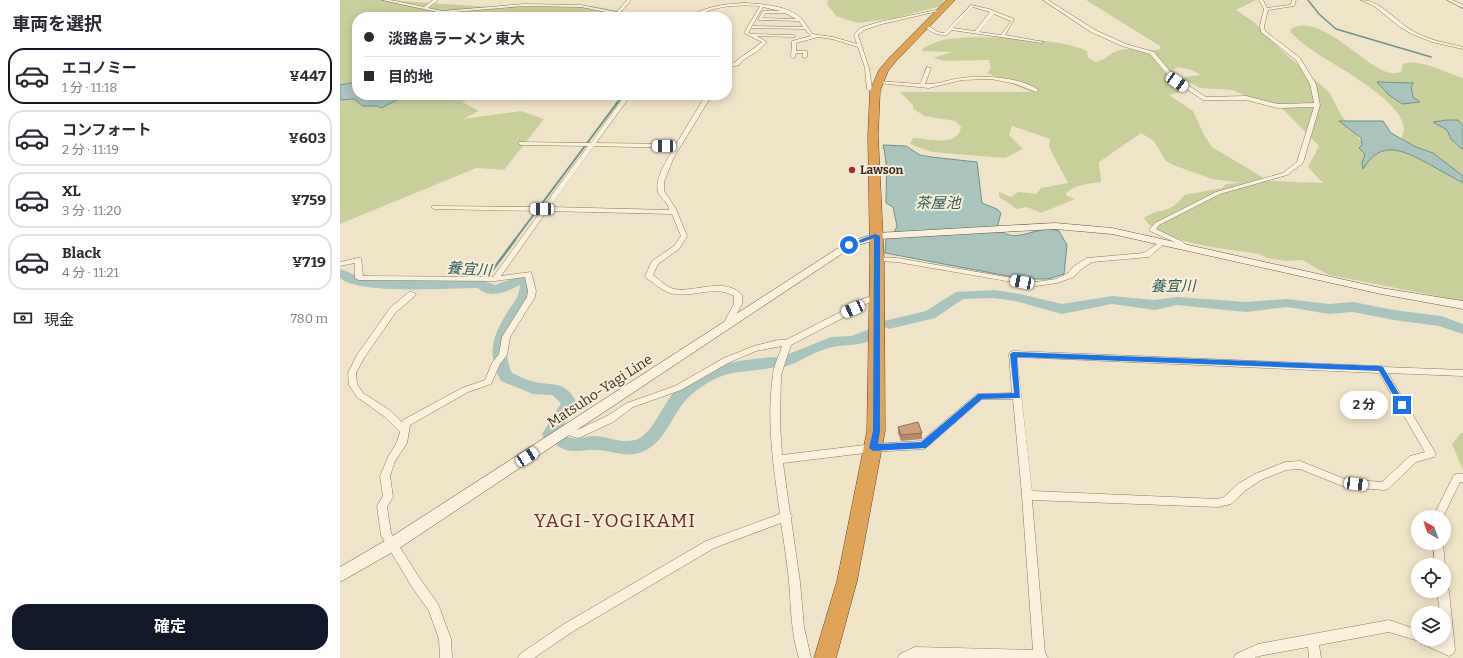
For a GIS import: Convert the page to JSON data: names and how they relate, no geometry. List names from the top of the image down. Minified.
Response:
{"streets":{"street":["Matsuho-Yagi Line"]},"districts":["YAGI-YOGIKAMI"],"water":["茶屋池","養宜川"],"places":["Lawson"],"north":"top left","page":{"heading":"車両を選択","banner":["淡路島ラーメン 東大","目的地"],"list":[{"name":"エコノミー","note":"1 分 · 11:18","value":"¥447"},{"name":"コンフォート","note":"2 分 · 11:19","value":"¥603"},{"name":"XL","note":"3 分 · 11:20","value":"¥759"},{"name":"Black","note":"4 分 · 11:21","value":"¥719"}],"pay":["現金","780 m"],"bubble":"2 分","buttons":"確定"}}
